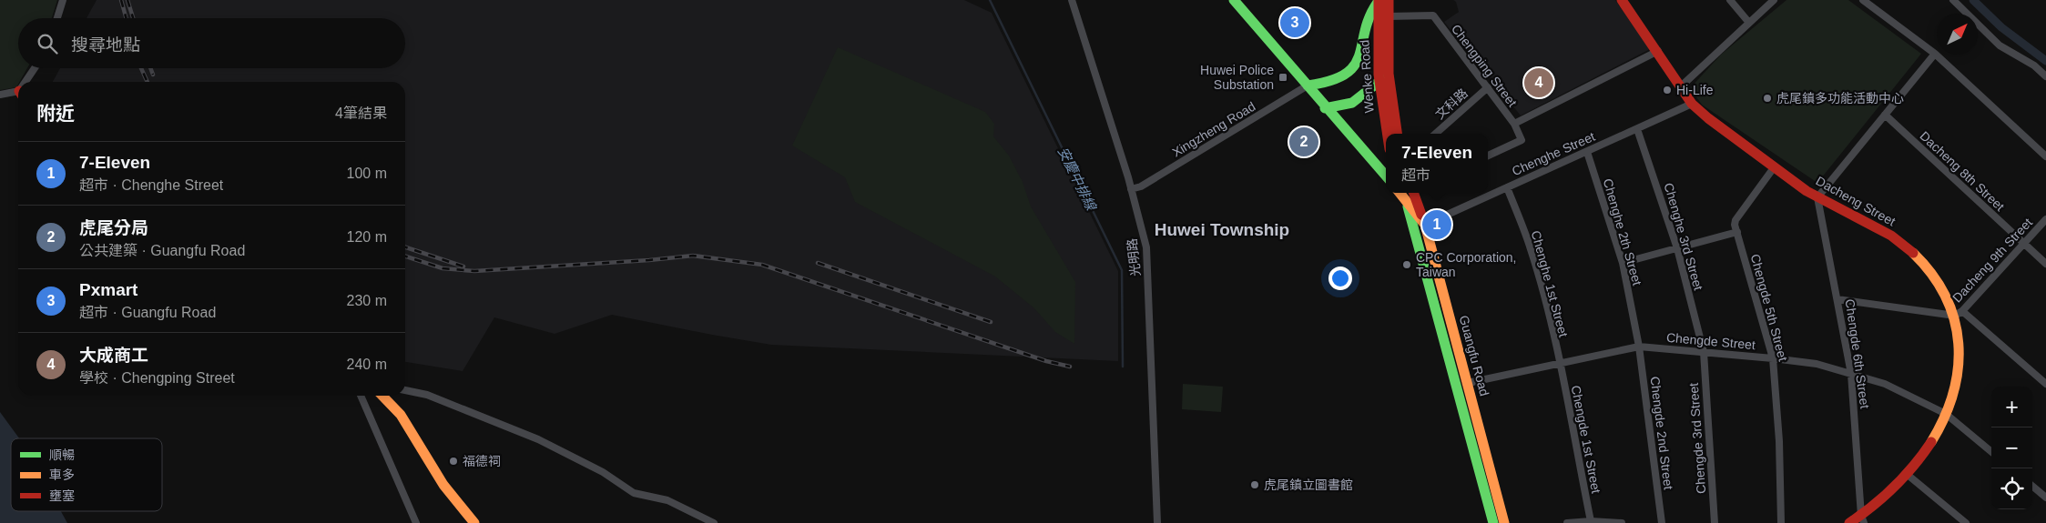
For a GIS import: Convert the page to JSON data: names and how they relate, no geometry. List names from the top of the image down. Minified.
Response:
{"streets":{"main road":["Wenke Road","Dacheng Street","Guangfu Road"],"street":["Chengping Street","文科路","Xingzheng Road","Chenghe Street","Dacheng 8th Street","Chenghe 2th Street","Chenghe 3rd Street","光明路","Dacheng 9th Street","Chenghe 1st Street","Chengde 5th Street","Chengde Street","Chengde 6th Street","Chengde 2nd Street","Chengde 3rd Street","Chengde 1st Street"]},"crossings":[["Chengping Street","Wenke Road"],["Chengping Street","文科路"],["Chengping Street","Dacheng Street"],["Xingzheng Road","光明路"],["Chenghe Street","Dacheng Street"],["Chenghe Street","Chenghe 2th Street"],["Chenghe Street","Chenghe 3rd Street"],["Chenghe Street","Chenghe 1st Street"],["Chenghe Street","Guangfu Road"],["Dacheng 8th Street","Dacheng 9th Street"],["Dacheng Street","Dacheng 9th Street"],["Dacheng Street","Chengde 5th Street"],["Dacheng Street","Chengde Street"],["Dacheng Street","Chengde 6th Street"],["Chenghe 2th Street","Chengde Street"],["Chenghe 2th Street","Chengde 2nd Street"],["Chenghe 3rd Street","Chengde Street"],["Chenghe 3rd Street","Chengde 3rd Street"],["Chenghe 1st Street","Chengde Street"],["Chenghe 1st Street","Chengde 1st Street"],["Chengde 5th Street","Chengde Street"],["Chengde Street","Chengde 6th Street"],["Chengde Street","Guangfu Road"],["Chengde Street","Chengde 2nd Street"],["Chengde Street","Chengde 3rd Street"],["Chengde Street","Chengde 1st Street"]],"districts":["Huwei Township"],"water":["安慶中排線"],"places":{"transit":["Huwei Police Substation"],"other":["Hi-Life","虎尾鎮多功能活動中心","CPC Corporation, Taiwan","福德祠","虎尾鎮立圖書館"]},"legend":["順暢","車多","壅塞"],"north":"top right","page":{"pins":["3","4","2","1"],"search":"搜尋地點","heading":["附近","4筆結果"],"popup":["7-Eleven","超市"],"list":[{"mark":"1","name":"7-Eleven","note":"超市 · Chenghe Street","value":"100 m"},{"mark":"2","name":"虎尾分局","note":"公共建築 · Guangfu Road","value":"120 m"},{"mark":"3","name":"Pxmart","note":"超市 · Guangfu Road","value":"230 m"},{"mark":"4","name":"大成商工","note":"學校 · Chengping Street","value":"240 m"}],"map_buttons":["+","−"]}}
